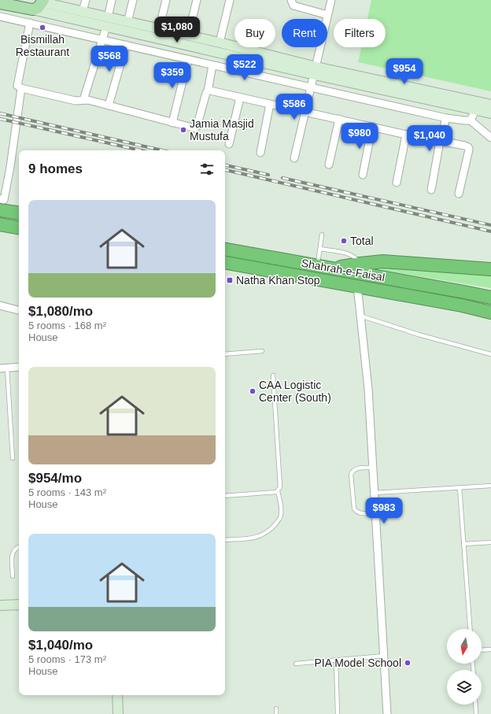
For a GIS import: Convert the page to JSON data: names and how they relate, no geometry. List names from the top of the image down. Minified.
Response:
{"streets":{"highway":["Shahrah-e-Faisal"]},"places":{"other":["Bismillah Restaurant","Jamia Masjid Mustufa","Total","CAA Logistic Center (South)","PIA Model School"],"transit":["Natha Khan Stop"]},"north":"bottom","page":{"price":["$1,080","$568","$522","$954","$359","$586","$980","$1,040","$983"],"chip":["Buy","Rent","Filters"],"heading":"9 homes","list":[{"name":"$1,080/mo","note":"5 rooms · 168 m² · House"},{"name":"$954/mo","note":"5 rooms · 143 m² · House"},{"name":"$1,040/mo","note":"5 rooms · 173 m² · House"}]}}
